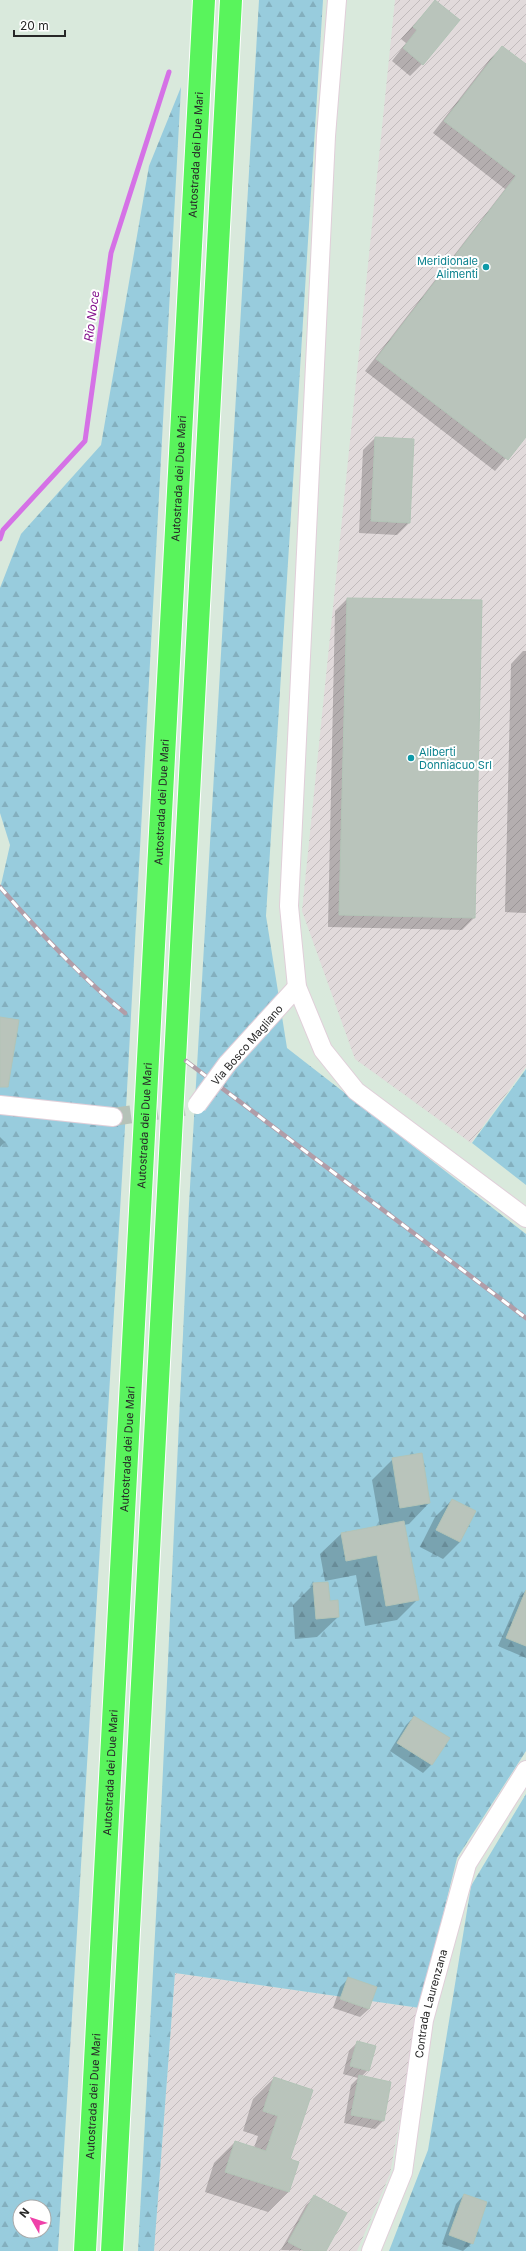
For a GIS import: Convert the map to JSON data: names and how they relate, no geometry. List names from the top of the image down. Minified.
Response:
{"streets":{"highway":["Autostrada dei Due Mari"],"street":["Via Bosco Magliano","Contrada Laurenzana"]},"water":["Rio Noce"],"places":["Meridionale Alimenti","Aliberti Donniacuo Srl"],"scale_bar":"20 m","north":"top left"}
